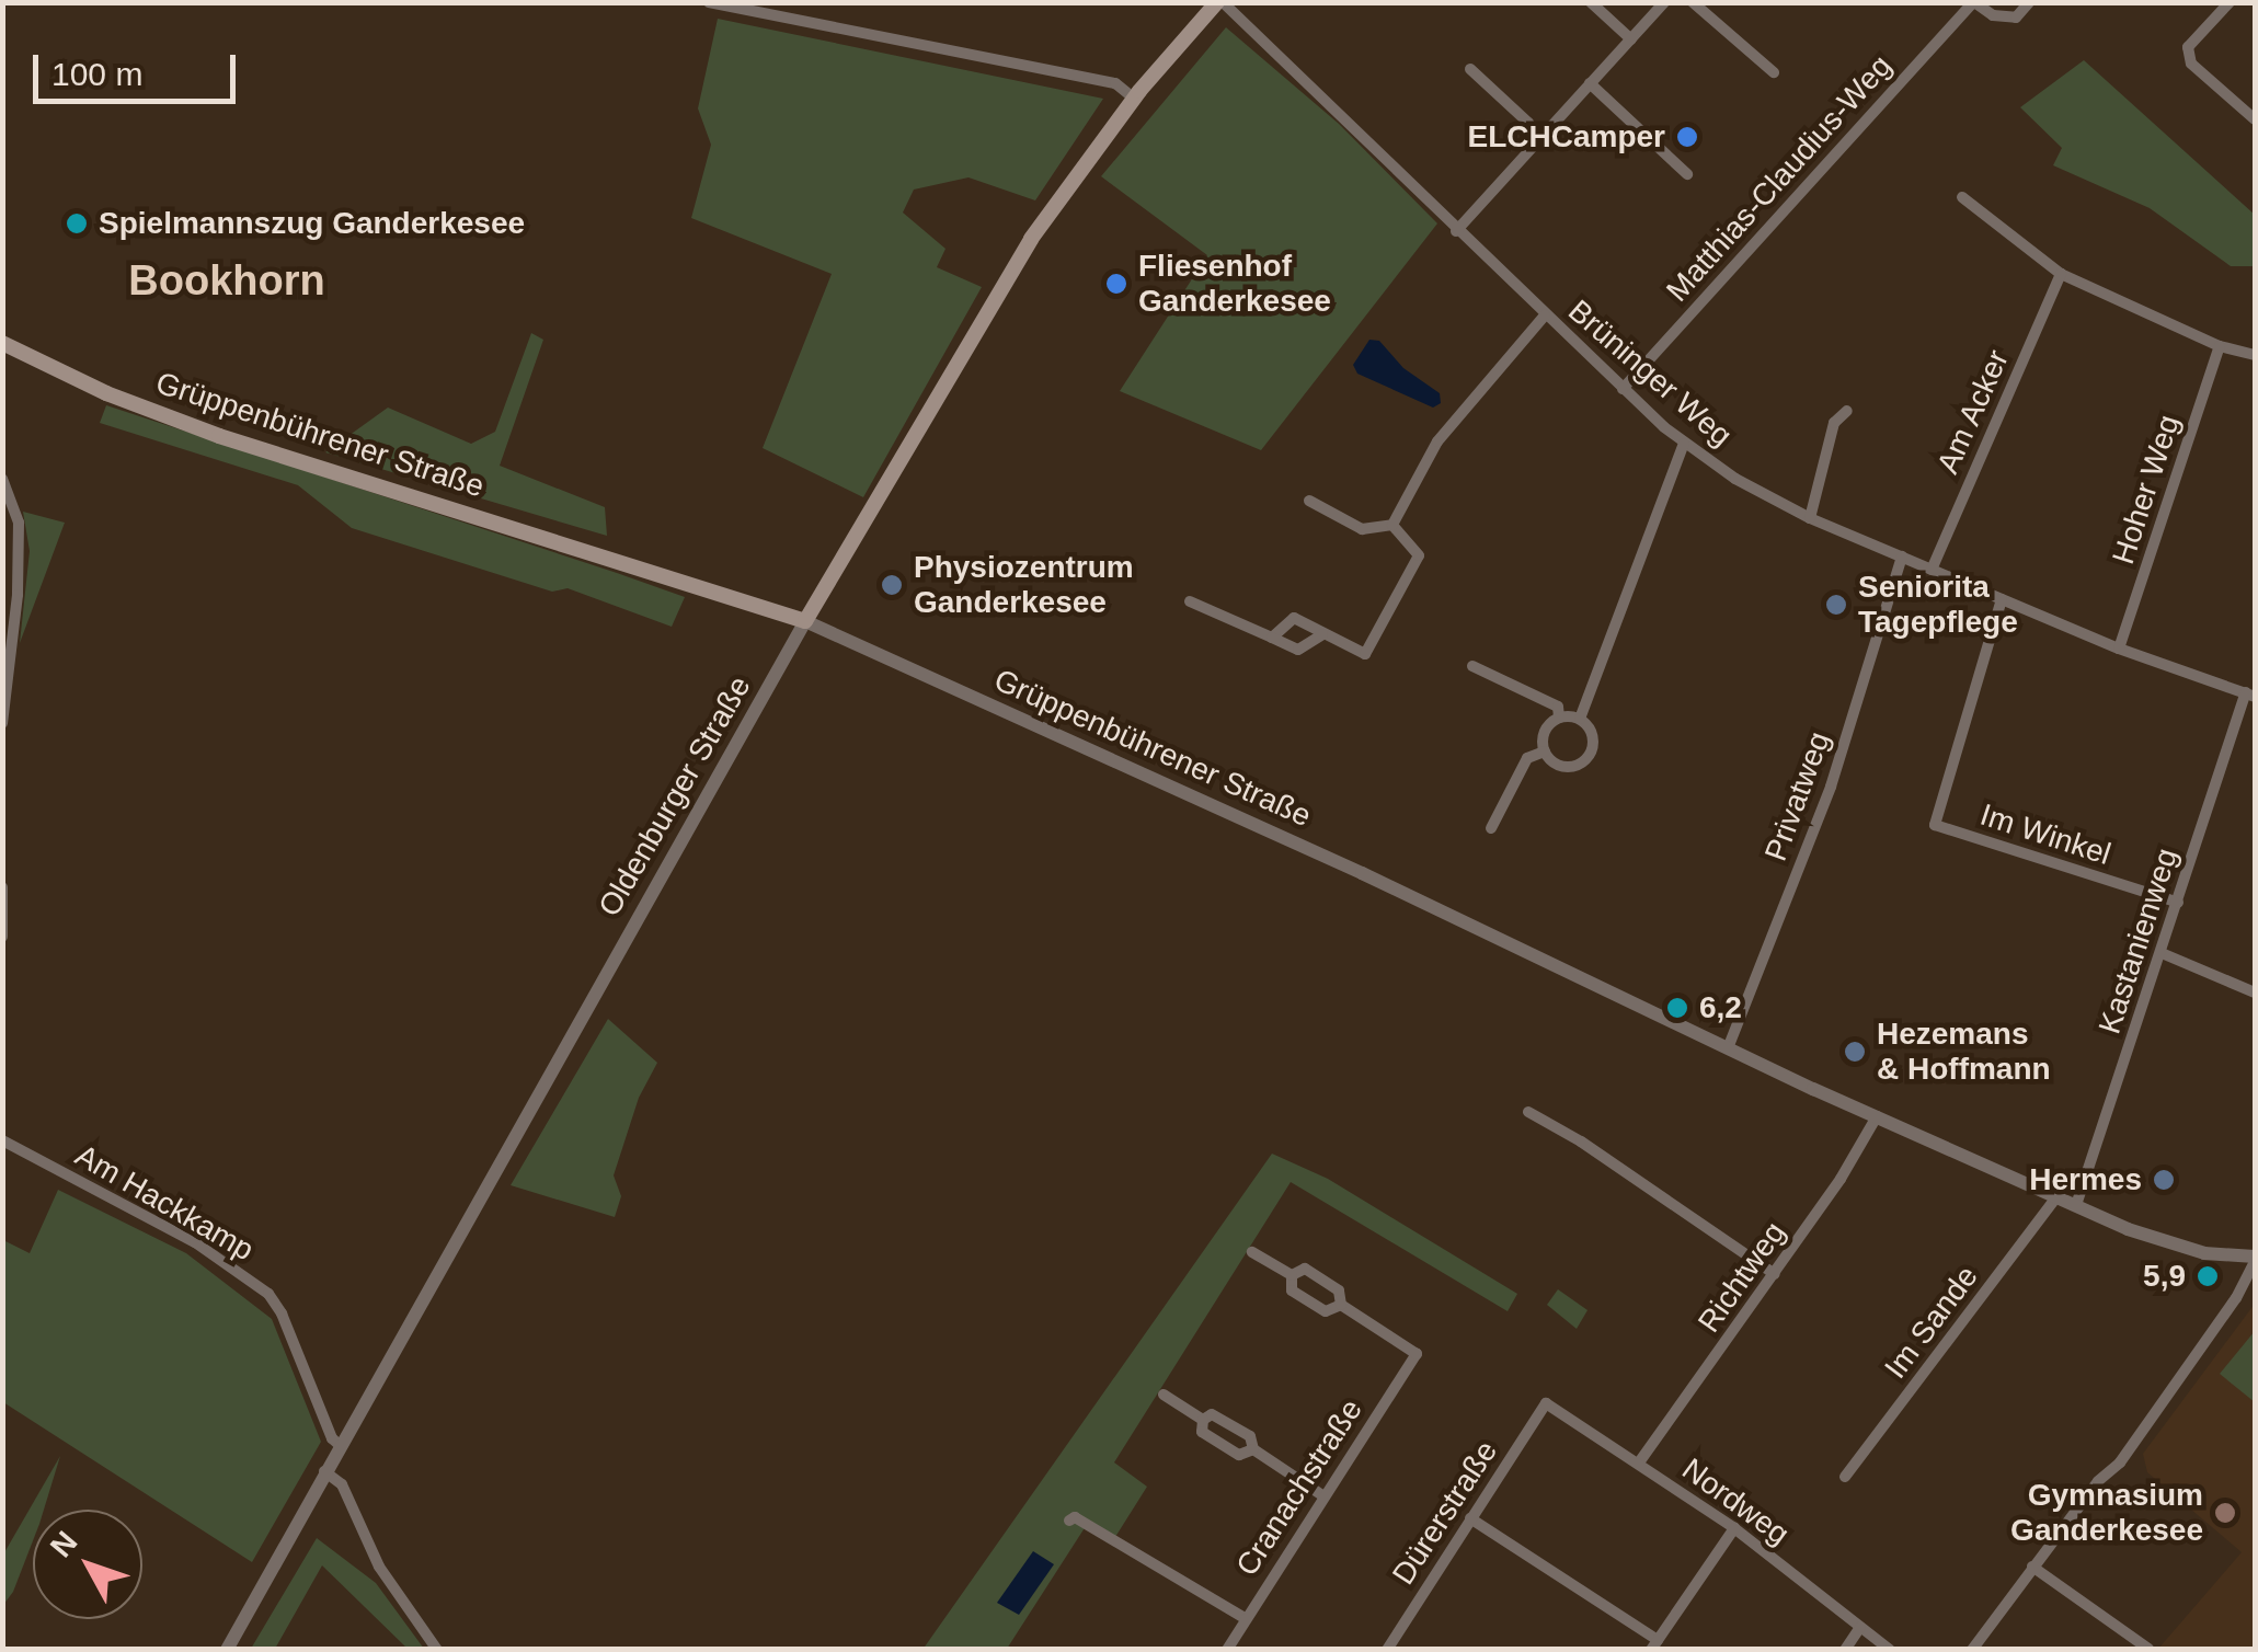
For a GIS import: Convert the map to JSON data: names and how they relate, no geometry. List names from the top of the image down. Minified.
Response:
{"streets":{"main road":["Grüppenbührener Straße","Oldenburger Straße"],"street":["Matthias-Claudius-Weg","Brüninger Weg","Am Acker","Hoher Weg","Privatweg","Im Winkel","Kastanienweg","Am Hackkamp","Richtweg","Im Sande","Cranachstraße","Nordweg","Dürerstraße"]},"crossings":[["Matthias-Claudius-Weg","Brüninger Weg"],["Brüninger Weg","Am Acker"],["Brüninger Weg","Hoher Weg"],["Brüninger Weg","Oldenburger Straße"],["Brüninger Weg","Privatweg"],["Brüninger Weg","Im Winkel"],["Brüninger Weg","Kastanienweg"],["Grüppenbührener Straße","Oldenburger Straße"],["Grüppenbührener Straße","Privatweg"],["Grüppenbührener Straße","Kastanienweg"],["Grüppenbührener Straße","Richtweg"],["Grüppenbührener Straße","Im Sande"],["Oldenburger Straße","Am Hackkamp"],["Im Winkel","Kastanienweg"],["Richtweg","Nordweg"],["Nordweg","Dürerstraße"]],"districts":["Bookhorn"],"places":["ELCHCamper","Spielmannszug Ganderkesee","Fliesenhof Ganderkesee","Physiozentrum Ganderkesee","Seniorita Tagepflege","6,2","Hezemans & Hoffmann","Hermes","5,9","Gymnasium Ganderkesee"],"scale_bar":"100 m","north":"top left"}
